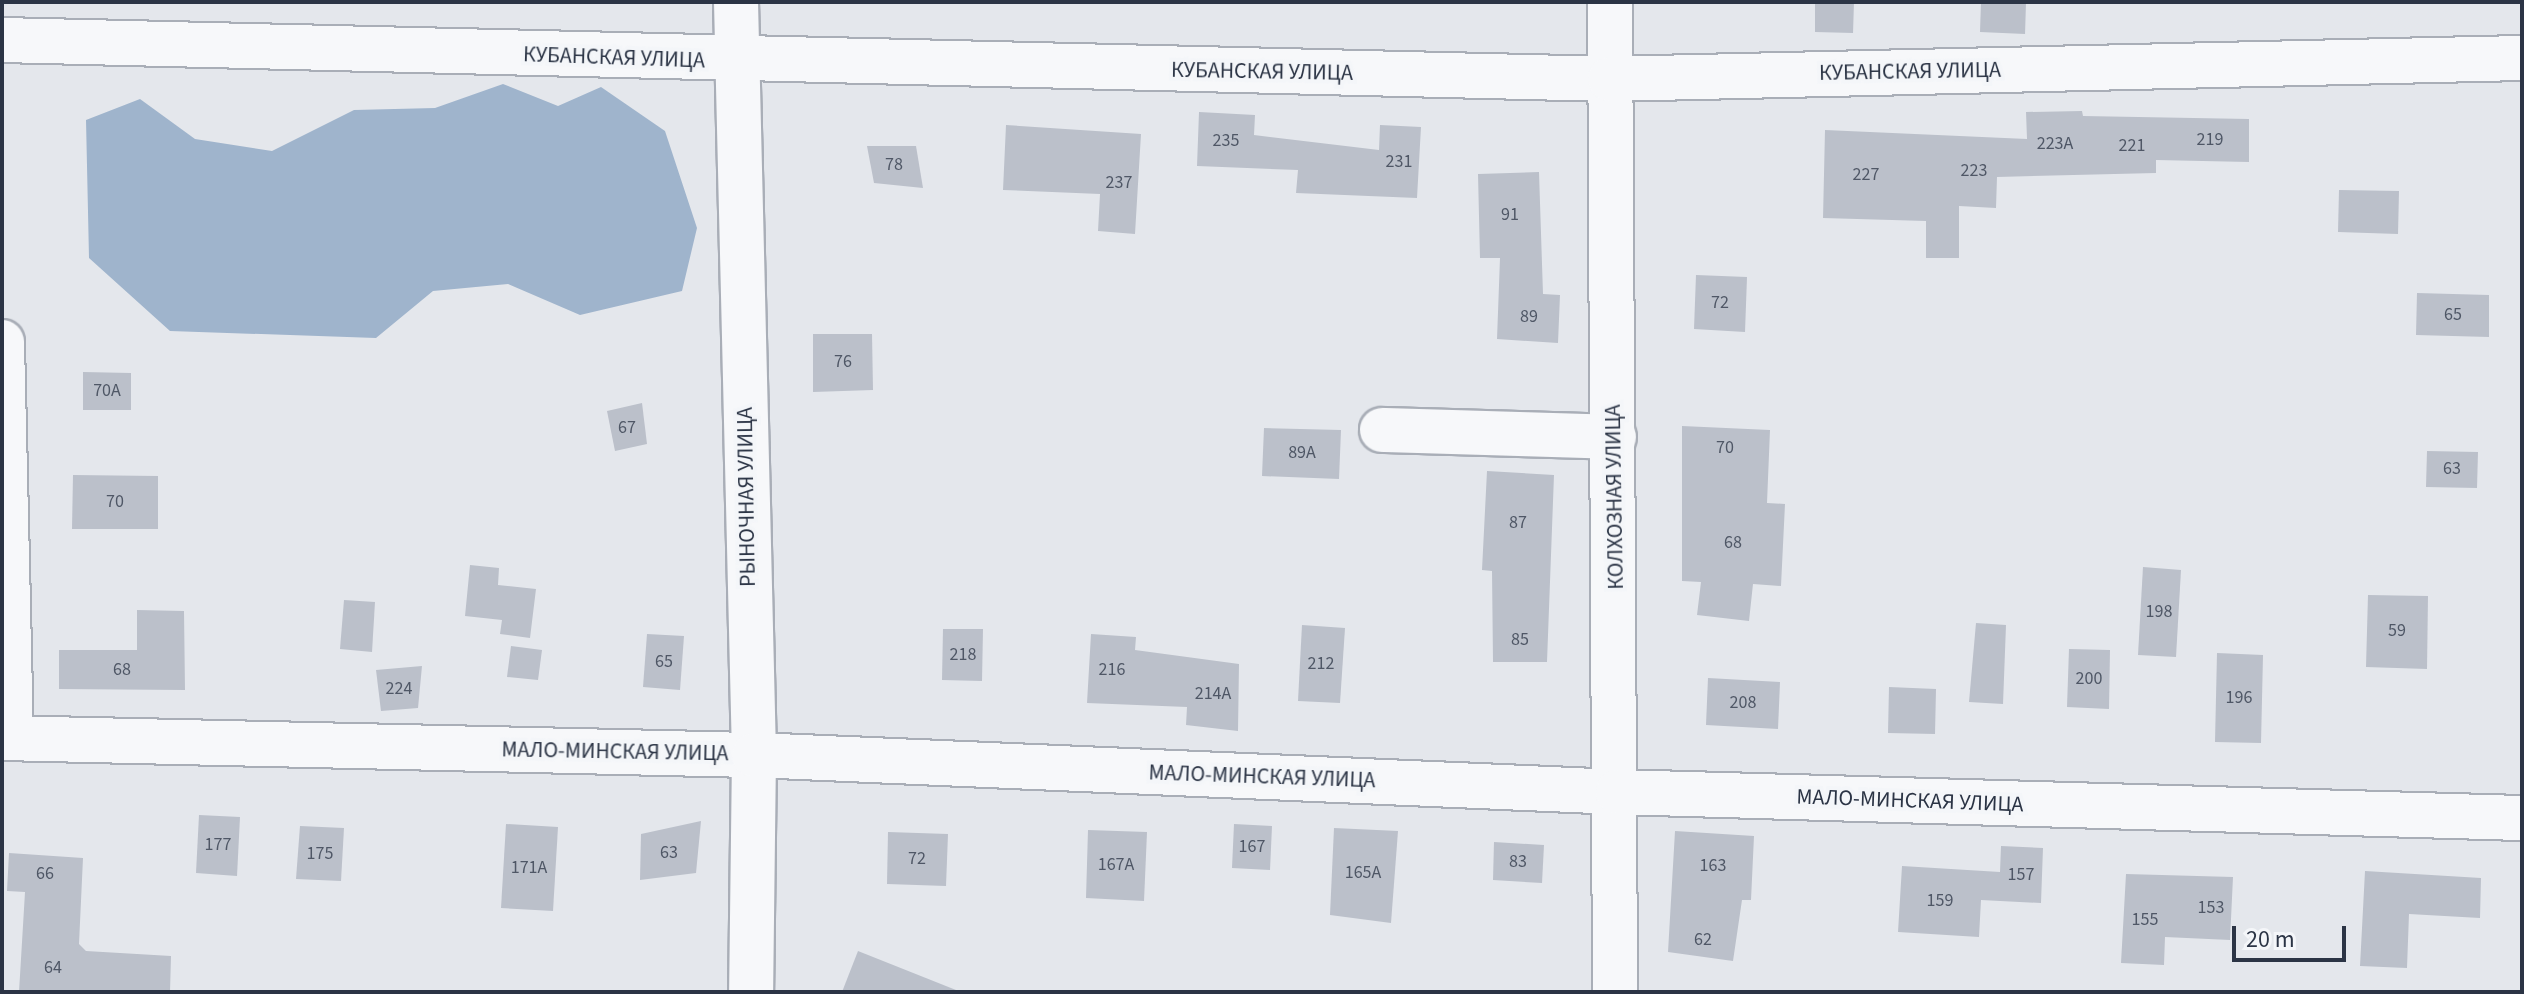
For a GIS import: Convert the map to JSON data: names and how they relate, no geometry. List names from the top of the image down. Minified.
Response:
{"streets":{"street":["КУБАНСКАЯ УЛИЦА","РЫНОЧНАЯ УЛИЦА","КОЛХОЗНАЯ УЛИЦА","МАЛО-МИНСКАЯ УЛИЦА"]},"crossings":[["КУБАНСКАЯ УЛИЦА","РЫНОЧНАЯ УЛИЦА"],["КУБАНСКАЯ УЛИЦА","КОЛХОЗНАЯ УЛИЦА"],["РЫНОЧНАЯ УЛИЦА","МАЛО-МИНСКАЯ УЛИЦА"],["КОЛХОЗНАЯ УЛИЦА","МАЛО-МИНСКАЯ УЛИЦА"]],"house_numbers":["219","235","223А","221","231","78","223","227","237","91","72","65","89","76","70А","67","70","89А","63","70","87","68","198","59","85","218","65","212","68","216","200","224","214А","196","208","177","167","63","175","72","83","167А","163","171А","165А","66","157","159","153","155","62","64"],"scale_bar":"20 m"}
